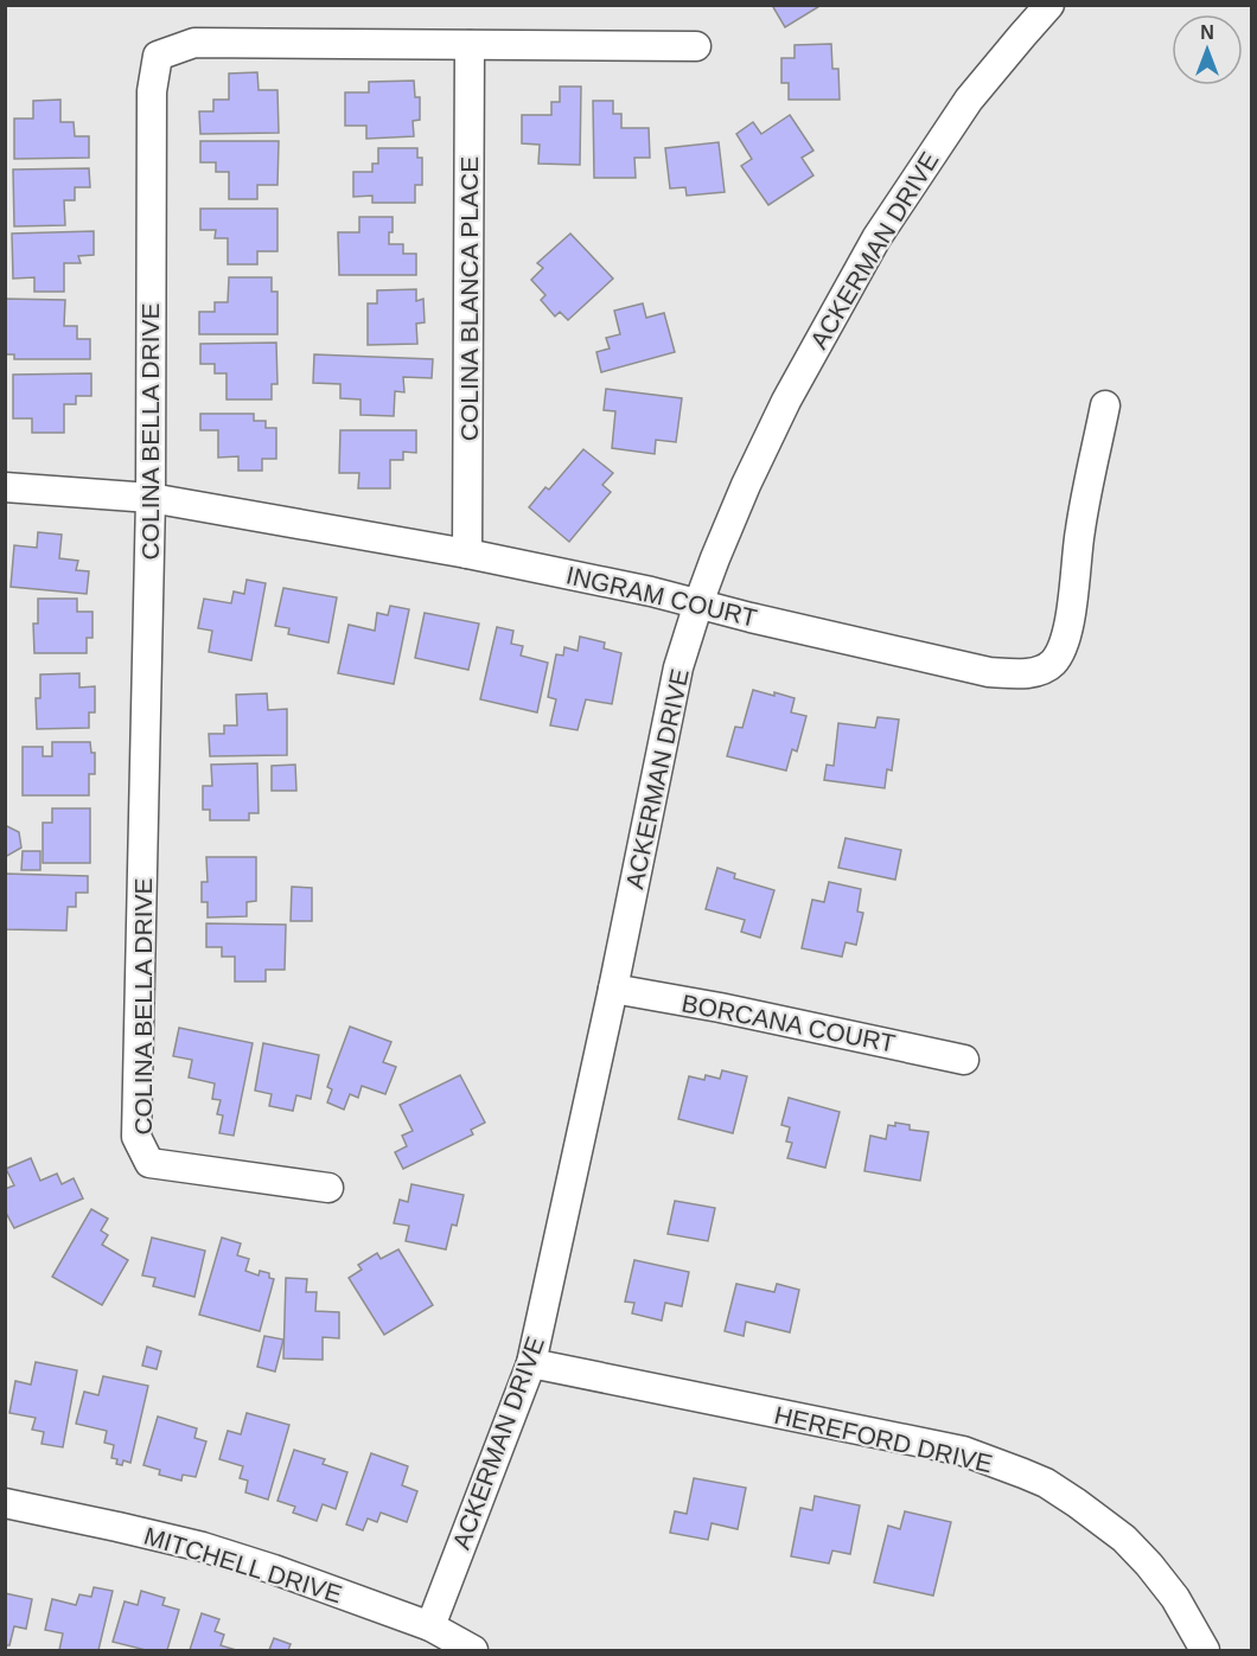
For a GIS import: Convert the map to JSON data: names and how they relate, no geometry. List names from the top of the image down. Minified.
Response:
{"streets":{"street":["ACKERMAN DRIVE","COLINA BLANCA PLACE","COLINA BELLA DRIVE","INGRAM COURT","BORCANA COURT","HEREFORD DRIVE","MITCHELL DRIVE"]},"crossings":[["ACKERMAN DRIVE","INGRAM COURT"],["ACKERMAN DRIVE","BORCANA COURT"],["ACKERMAN DRIVE","HEREFORD DRIVE"],["ACKERMAN DRIVE","MITCHELL DRIVE"],["COLINA BLANCA PLACE","COLINA BELLA DRIVE"],["COLINA BLANCA PLACE","INGRAM COURT"],["COLINA BELLA DRIVE","INGRAM COURT"]],"north":"top"}
